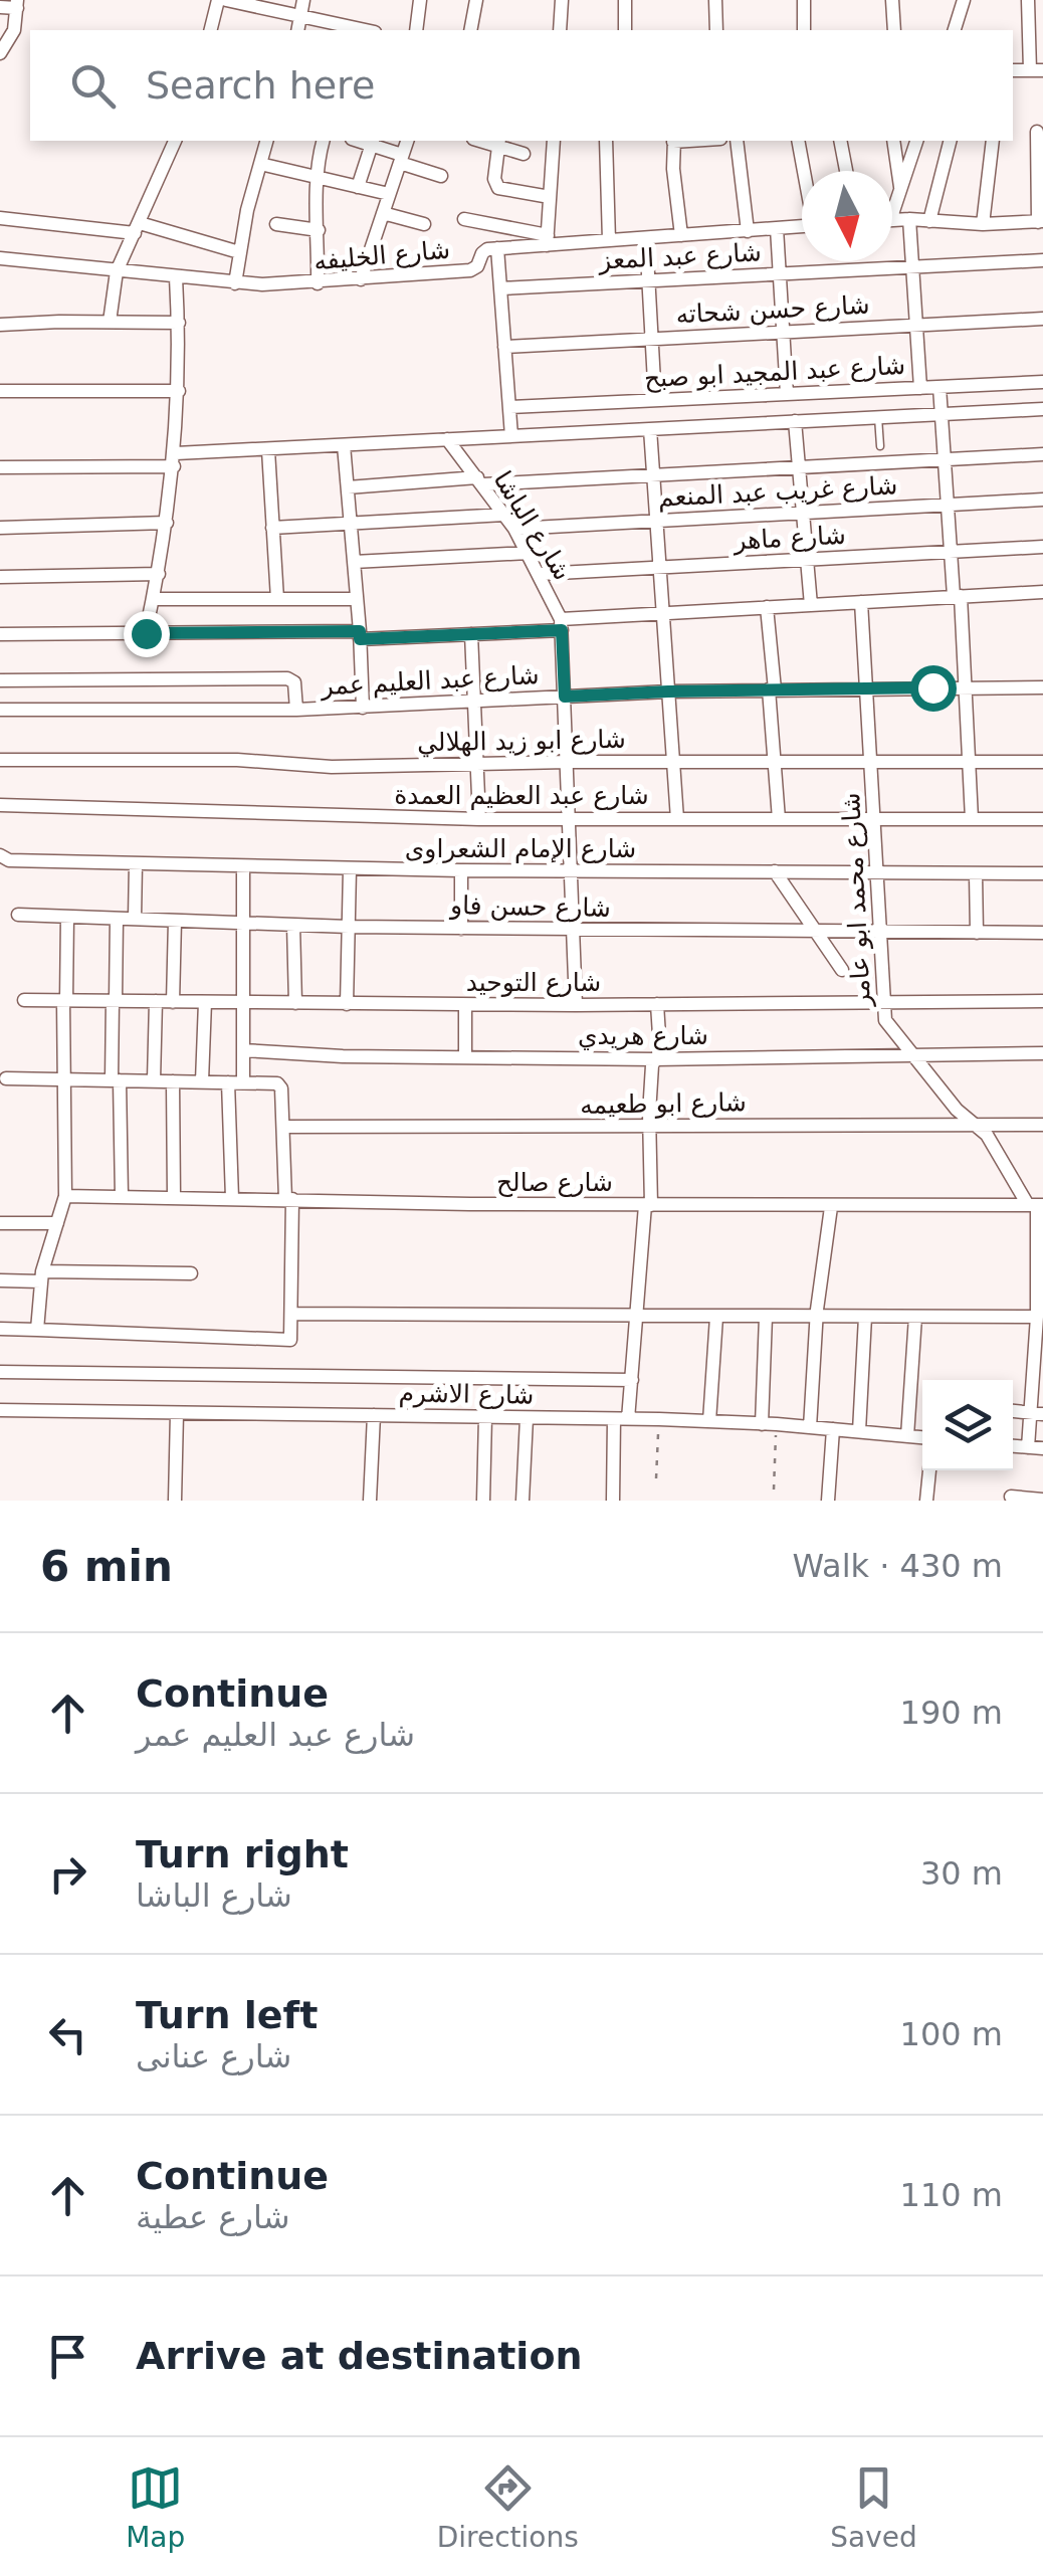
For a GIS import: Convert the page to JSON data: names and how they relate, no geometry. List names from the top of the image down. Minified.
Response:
{"streets":{"street":["شارع الخليفه","شارع عبد المعز","شارع حسن شحاته","شارع عبد المجيد ابو صبح","شارع غريب عبد المنعم","شارع الباشا","شارع ماهر","شارع عبد العليم عمر","شارع ابو زيد الهلالي","شارع عبد العظيم العمدة","شارع الإمام الشعراوى","شارع محمد ابو عامر","شارع حسن فاو","شارع التوحيد","شارع هريدي","شارع ابو طعيمه","شارع صالح","شارع الاشرم"]},"crossings":[["شارع عبد المجيد ابو صبح","شارع الباشا"],["شارع غريب عبد المنعم","شارع الباشا"],["شارع الباشا","شارع ماهر"],["شارع الباشا","شارع عبد العليم عمر"],["شارع الباشا","شارع ابو زيد الهلالي"],["شارع الباشا","شارع عبد العظيم العمدة"],["شارع الباشا","شارع الإمام الشعراوى"],["شارع الباشا","شارع حسن فاو"],["شارع الباشا","شارع التوحيد"],["شارع عبد العليم عمر","شارع محمد ابو عامر"],["شارع ابو زيد الهلالي","شارع محمد ابو عامر"],["شارع عبد العظيم العمدة","شارع محمد ابو عامر"],["شارع الإمام الشعراوى","شارع محمد ابو عامر"],["شارع محمد ابو عامر","شارع حسن فاو"],["شارع محمد ابو عامر","شارع التوحيد"],["شارع محمد ابو عامر","شارع هريدي"],["شارع محمد ابو عامر","شارع ابو طعيمه"],["شارع محمد ابو عامر","شارع صالح"]],"north":"bottom","page":{"search":"Search here","heading":["6 min","Walk · 430 m"],"list":[["Continue","شارع عبد العليم عمر","190 m"],["Turn right","شارع الباشا","30 m"],["Turn left","شارع عنانى","100 m"],["Continue","شارع عطية","110 m"],"Arrive at destination"],"nav":["Map","Directions","Saved"]}}
